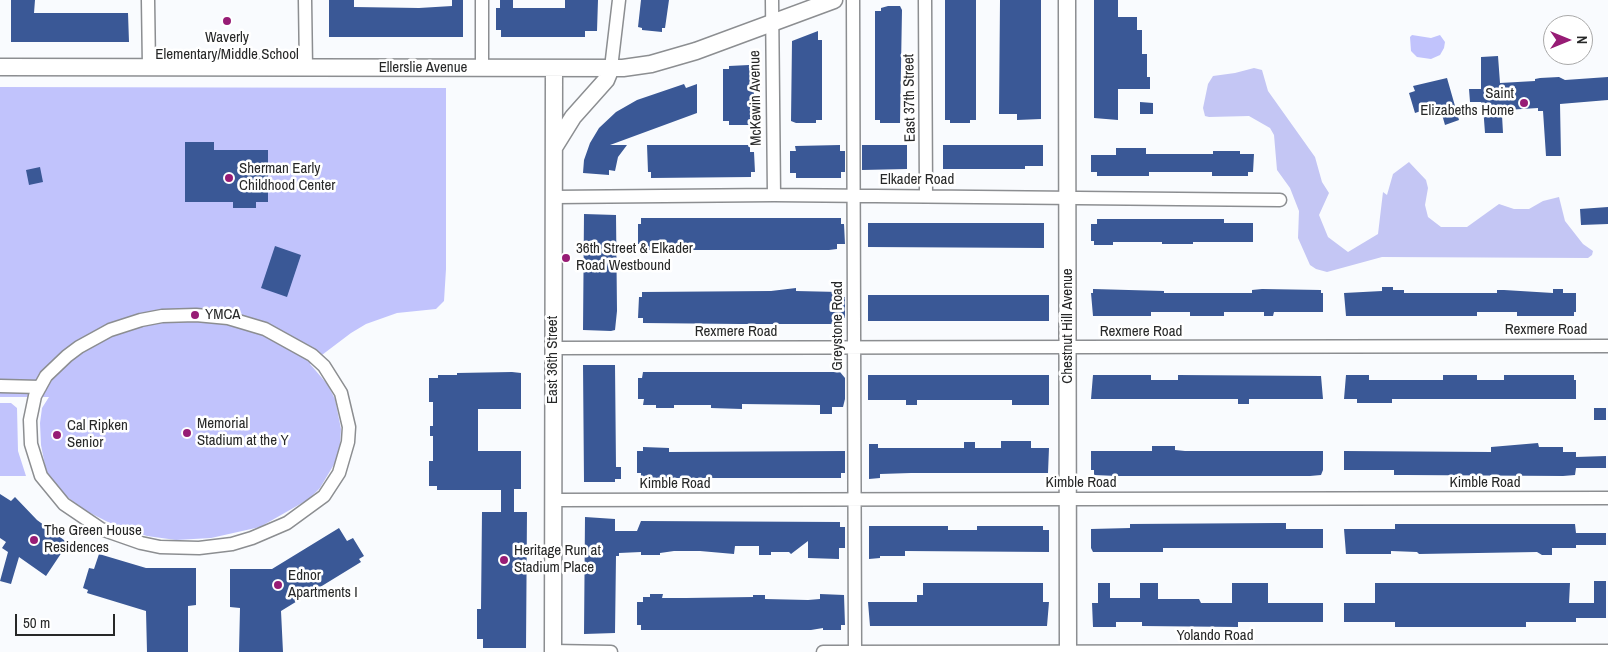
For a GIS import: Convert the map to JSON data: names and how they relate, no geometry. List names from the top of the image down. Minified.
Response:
{"streets":{"street":["Ellerslie Avenue","McKewin Avenue","East 37th Street","Elkader Road","Greystone Road","Chestnut Hill Avenue","Rexmere Road","East 36th Street","Kimble Road","Yolando Road"]},"crossings":[["Ellerslie Avenue","McKewin Avenue"],["Ellerslie Avenue","East 36th Street"],["McKewin Avenue","Elkader Road"],["East 37th Street","Elkader Road"],["Elkader Road","Greystone Road"],["Elkader Road","Chestnut Hill Avenue"],["Elkader Road","East 36th Street"],["Greystone Road","Rexmere Road"],["Greystone Road","Kimble Road"],["Greystone Road","Yolando Road"],["Chestnut Hill Avenue","Rexmere Road"],["Chestnut Hill Avenue","Kimble Road"],["Chestnut Hill Avenue","Yolando Road"],["Rexmere Road","East 36th Street"],["East 36th Street","Kimble Road"]],"places":["Waverly Elementary/Middle School","Saint Elizabeths Home","Sherman Early Childhood Center","36th Street & Elkader Road Westbound","YMCA","Memorial Stadium at the Y","Cal Ripken Senior","The Green House Residences","Heritage Run at Stadium Place","Ednor Apartments I"],"scale_bar":"50 m","north":"right"}
